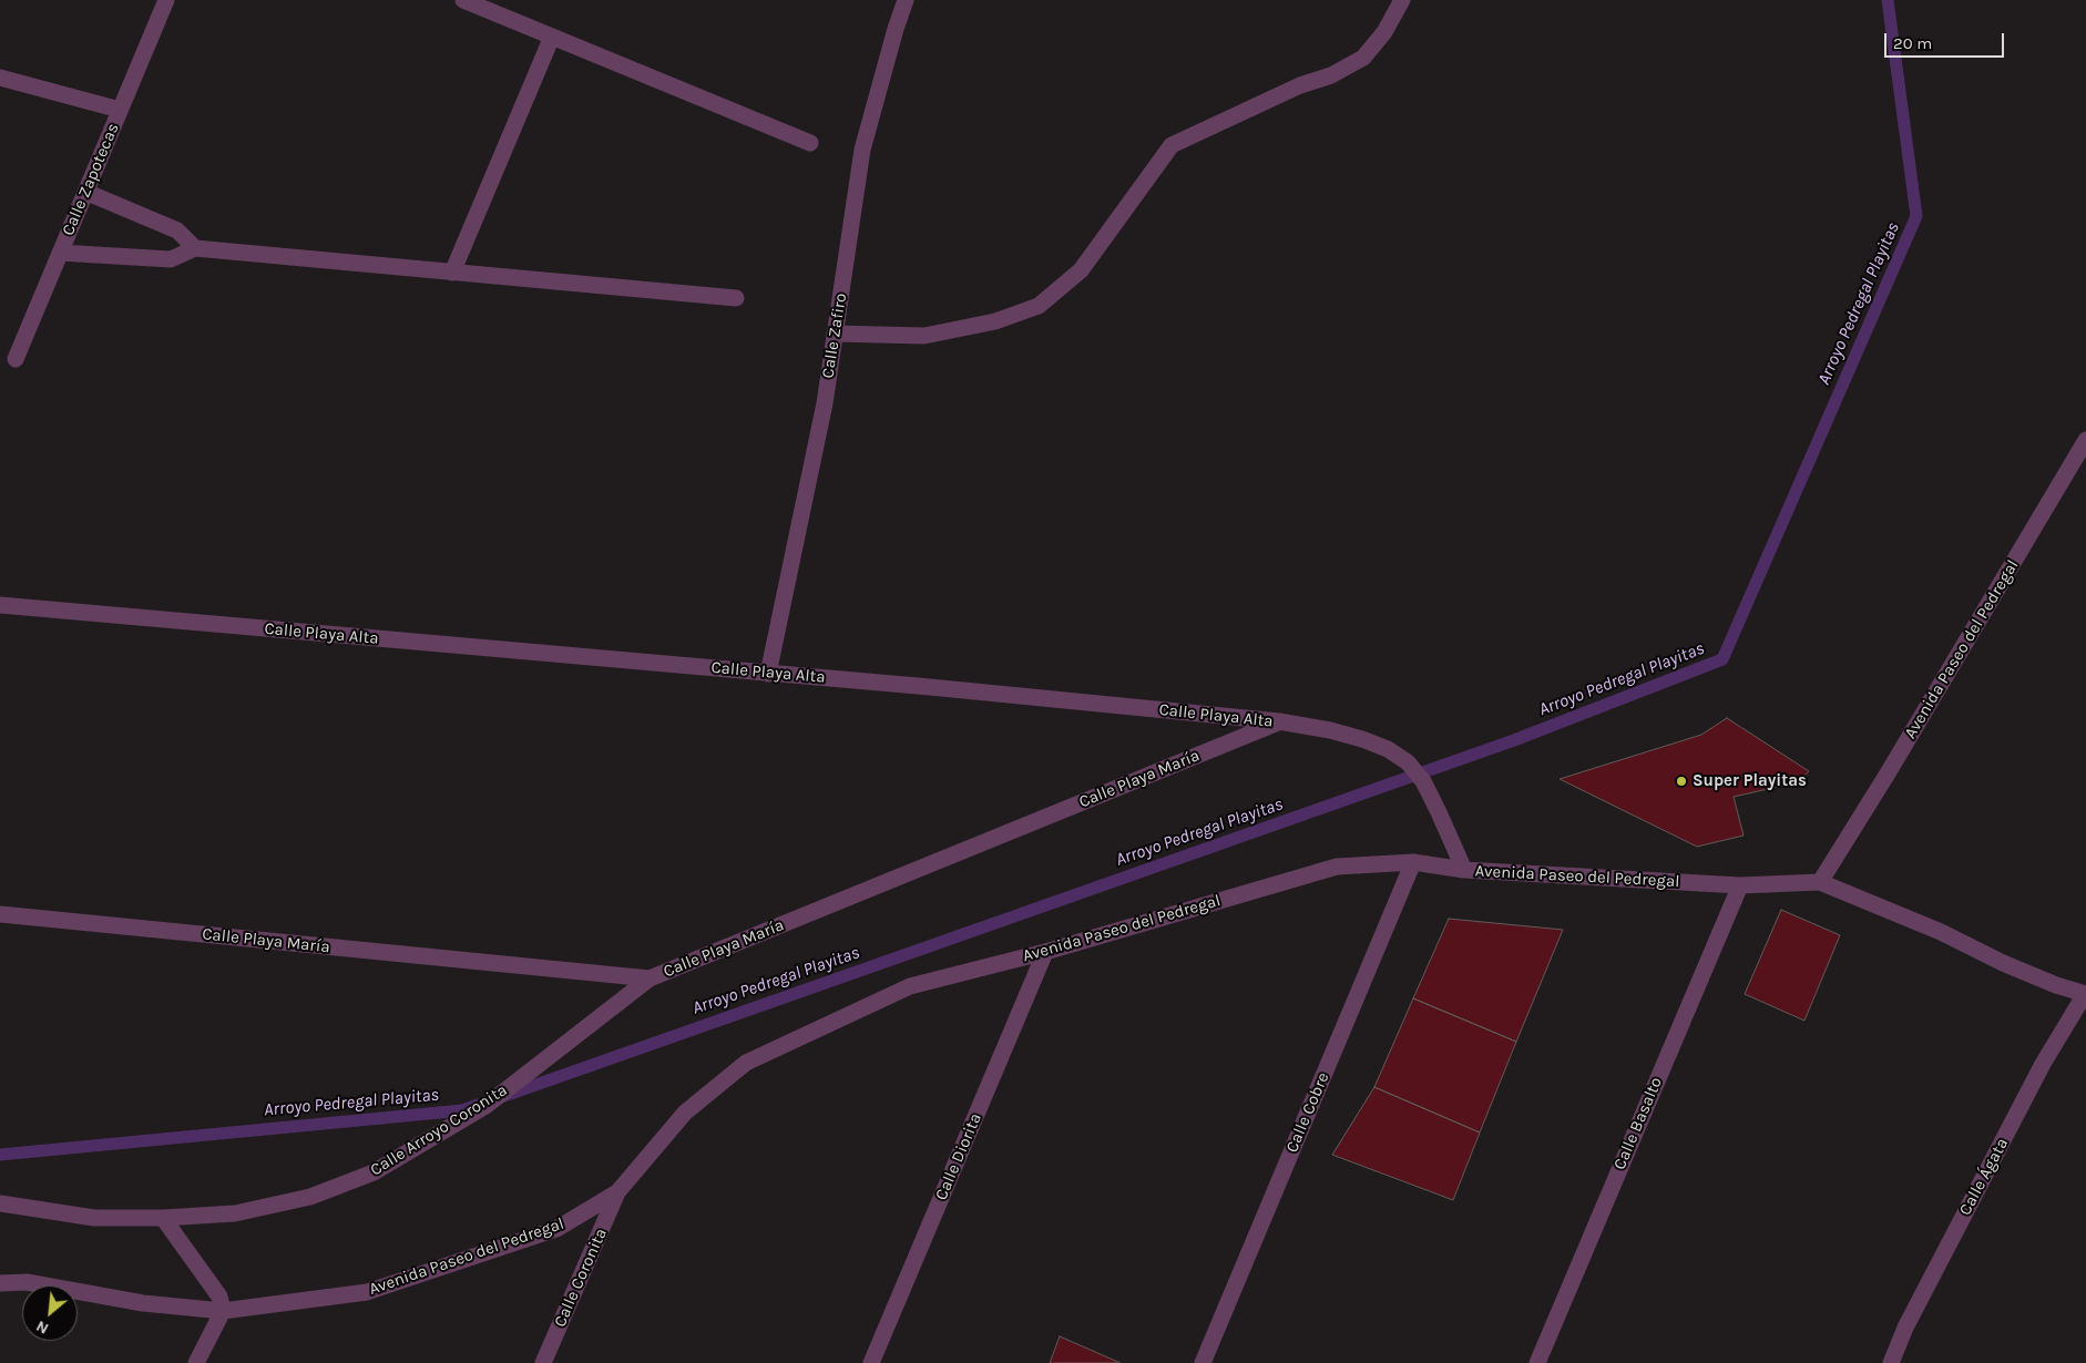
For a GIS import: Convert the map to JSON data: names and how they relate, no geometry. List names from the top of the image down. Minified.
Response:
{"streets":{"street":["Calle Zapotecas","Calle Zafiro","Calle Playa Alta","Avenida Paseo del Pedregal","Calle Playa María","Calle Cobre","Calle Basalto","Calle Arroyo Coronita","Calle Diorita","Calle Ágata","Calle Coronita"]},"crossings":[["Calle Zafiro","Calle Playa Alta"],["Calle Playa Alta","Avenida Paseo del Pedregal"],["Calle Playa Alta","Calle Playa María"],["Avenida Paseo del Pedregal","Calle Cobre"],["Avenida Paseo del Pedregal","Calle Basalto"],["Avenida Paseo del Pedregal","Calle Diorita"],["Avenida Paseo del Pedregal","Calle Coronita"],["Calle Playa María","Calle Arroyo Coronita"]],"water":["Arroyo Pedregal Playitas"],"places":["Super Playitas"],"scale_bar":"20 m","north":"bottom left"}
